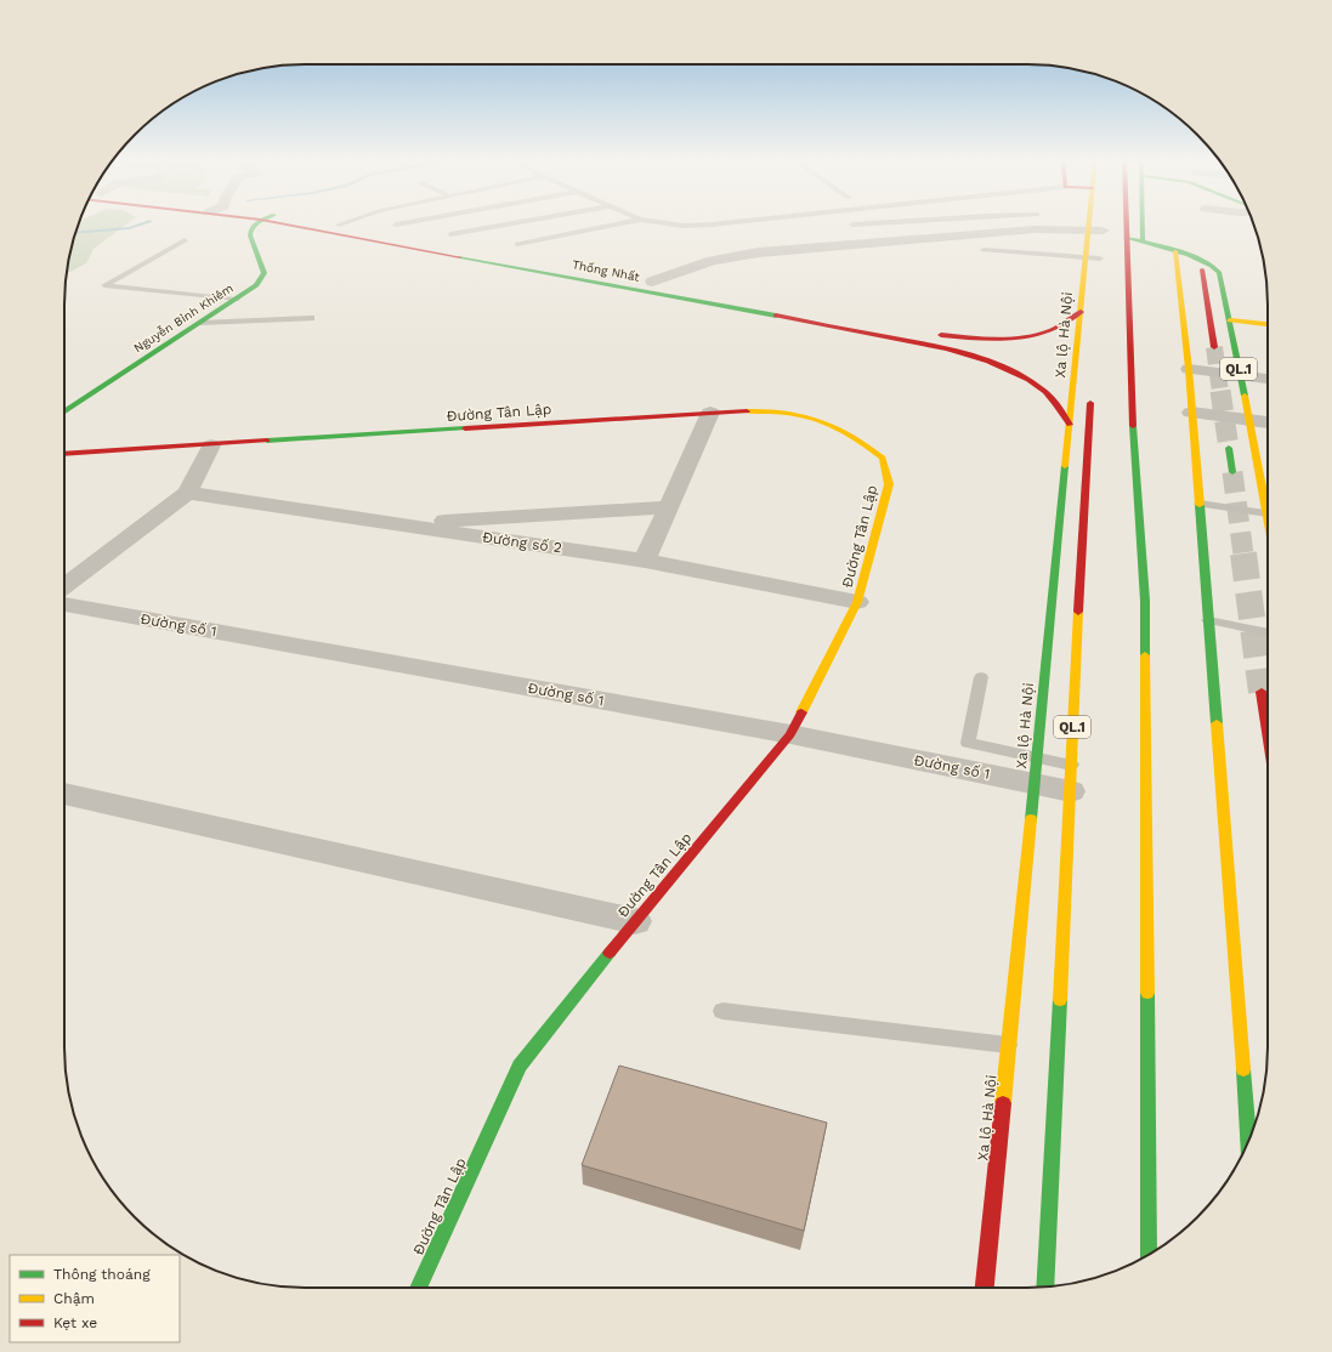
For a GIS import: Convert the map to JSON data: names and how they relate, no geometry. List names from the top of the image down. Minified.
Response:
{"streets":{"main road":["Thống Nhất","Nguyễn Bỉnh Khiêm","Xa lộ Hà Nội","QL.1","Đường Tân Lập"],"street":["Đường số 2","Đường số 1"]},"crossings":[["Thống Nhất","Xa lộ Hà Nội"],["Xa lộ Hà Nội","Đường số 1"],["Đường Tân Lập","Đường số 2"],["Đường Tân Lập","Đường số 1"]],"legend":["Thông thoáng","Chậm","Kẹt xe"]}
